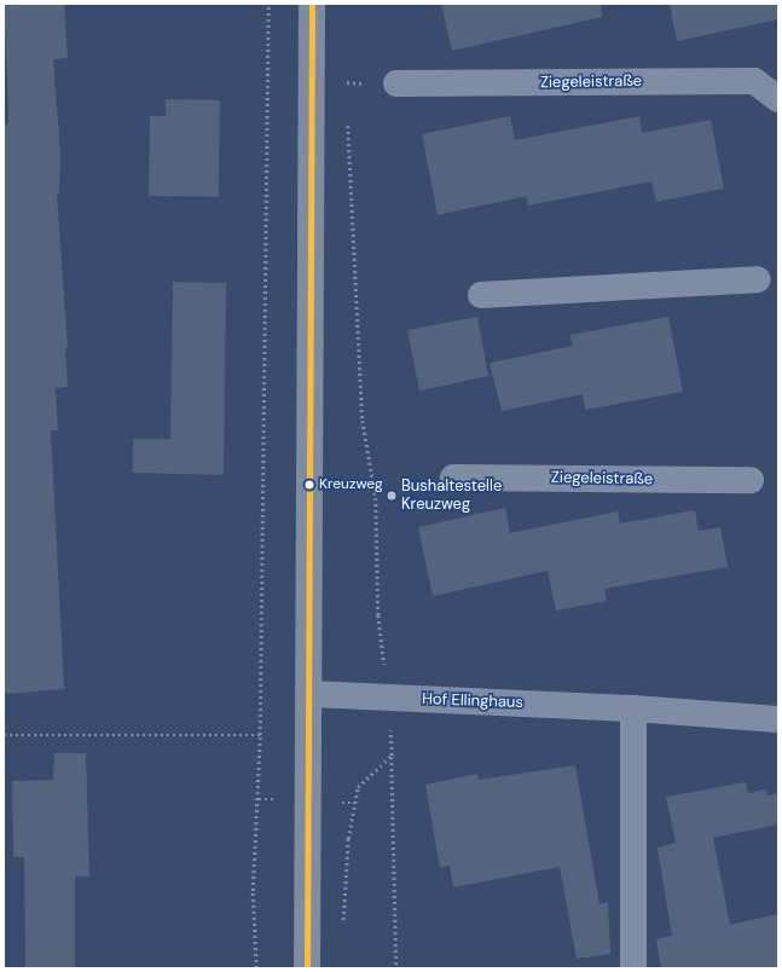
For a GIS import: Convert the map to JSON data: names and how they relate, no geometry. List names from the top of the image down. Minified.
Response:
{"streets":{"street":["Ziegeleistraße","Hof Ellinghaus"]},"places":["Kreuzweg","Bushaltestelle Kreuzweg"]}
